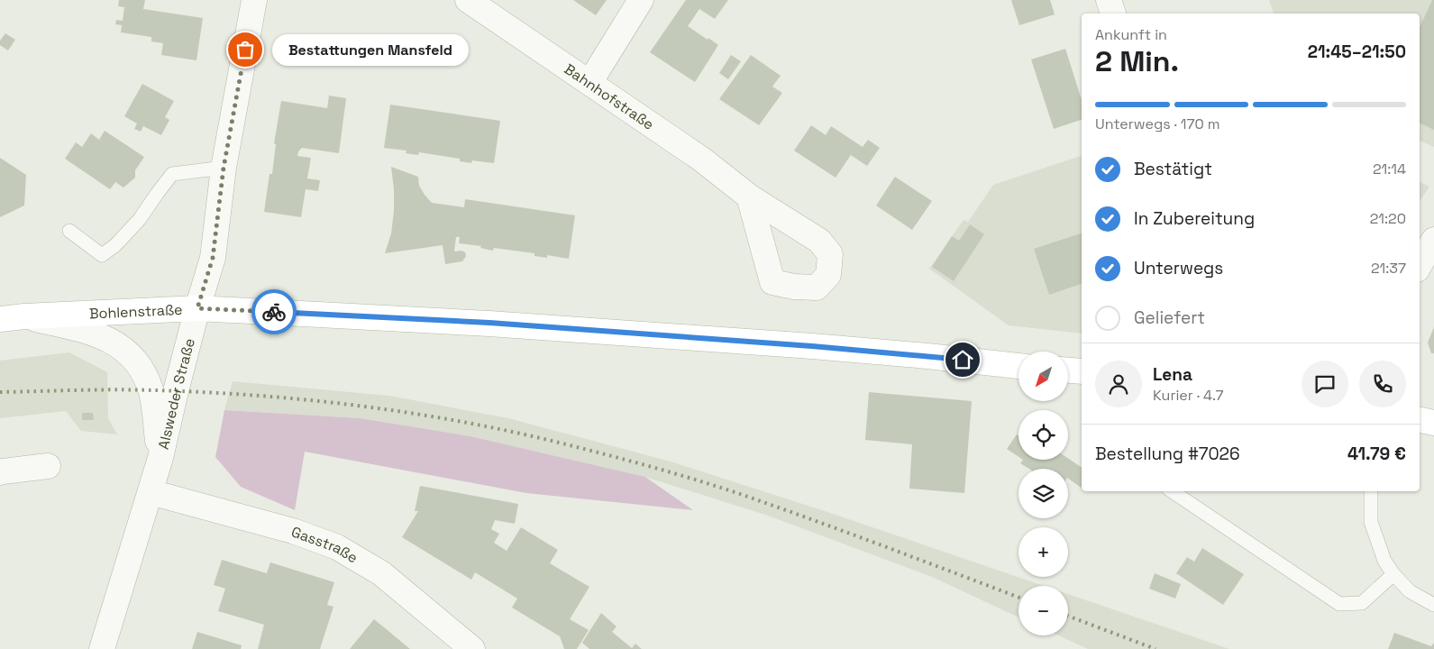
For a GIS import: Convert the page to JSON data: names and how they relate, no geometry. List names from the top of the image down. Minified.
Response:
{"streets":{"main road":["Bohlenstraße"],"street":["Bahnhofstraße","Alsweder Straße","Gasstraße"]},"crossings":[["Bohlenstraße","Alsweder Straße"],["Alsweder Straße","Gasstraße"]],"places":["Bestattungen Mansfeld"],"north":"bottom left","page":{"heading":["2 Min.","Ankunft in","21:45–21:50"],"panel":["Lena","Kurier · 4.7","Bestellung #7026","41.79 €"],"bubble":"Bestattungen Mansfeld","bar":"Unterwegs · 170 m","list":[["Bestätigt","21:14"],["In Zubereitung","21:20"],["Unterwegs","21:37"],"Geliefert"],"map_buttons":["+","−"]}}
